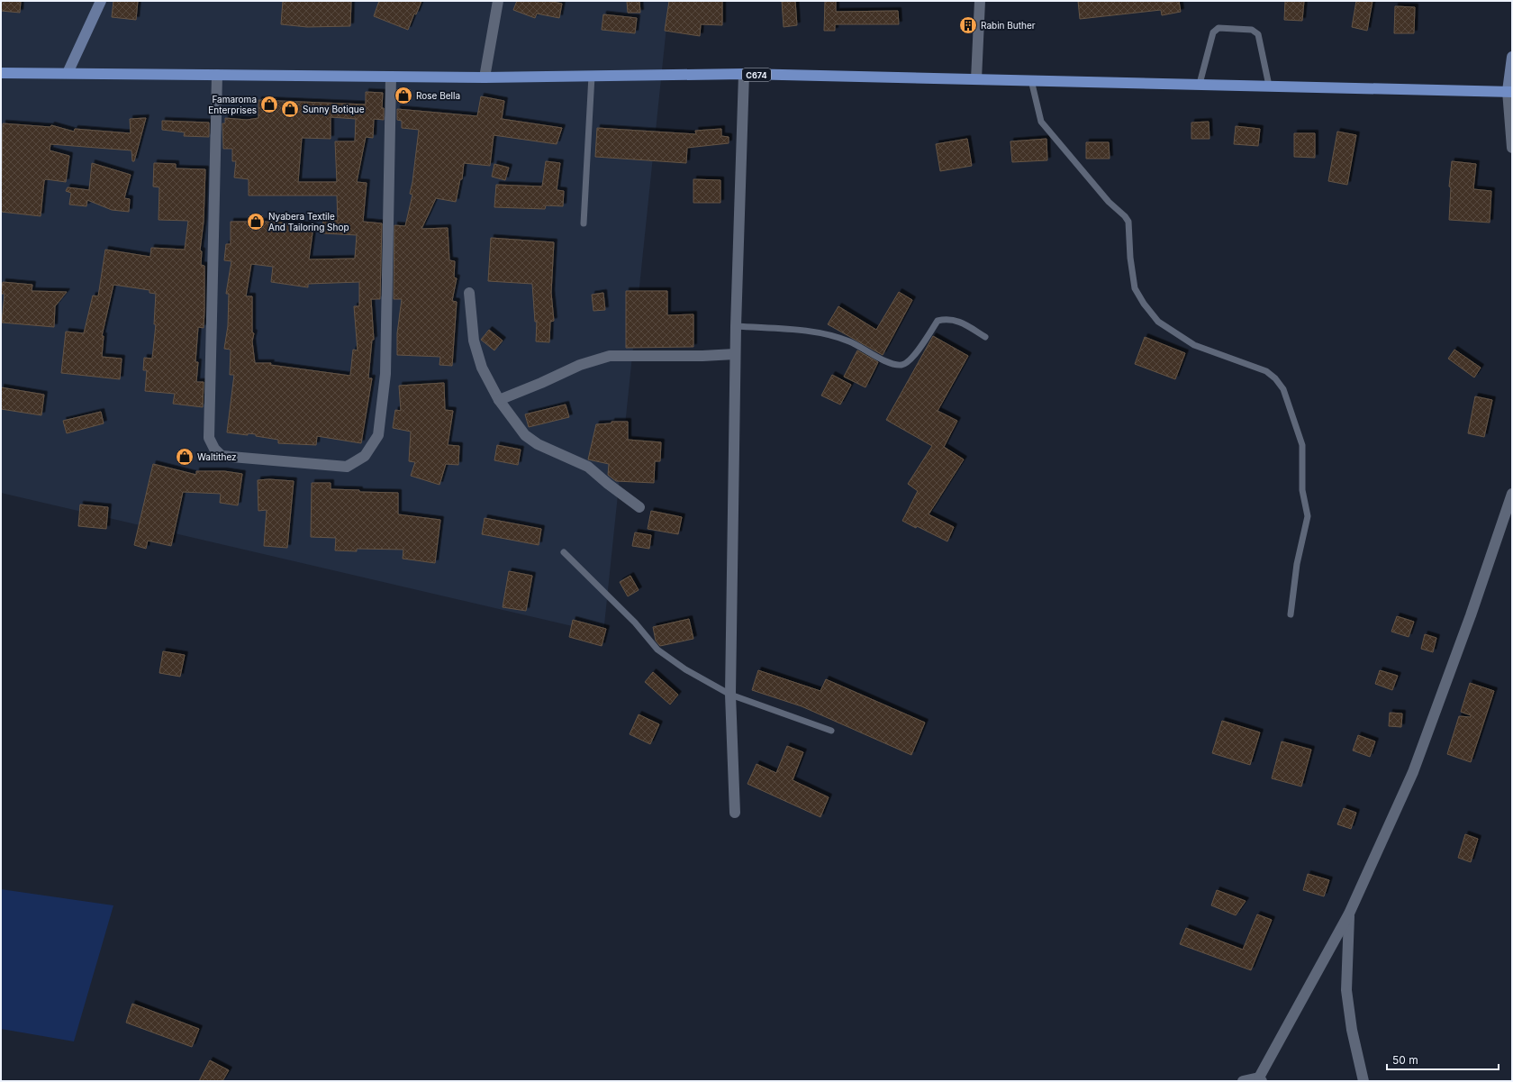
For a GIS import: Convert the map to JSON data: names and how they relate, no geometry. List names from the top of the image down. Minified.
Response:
{"streets":{"main road":["C674"]},"places":{"building":["Rabin Buther"],"shop":["Rose Bella","Famaroma Enterprises","Sunny Botique","Nyabera Textile And Tailoring Shop","Waltithez"]},"scale_bar":"50 m"}
